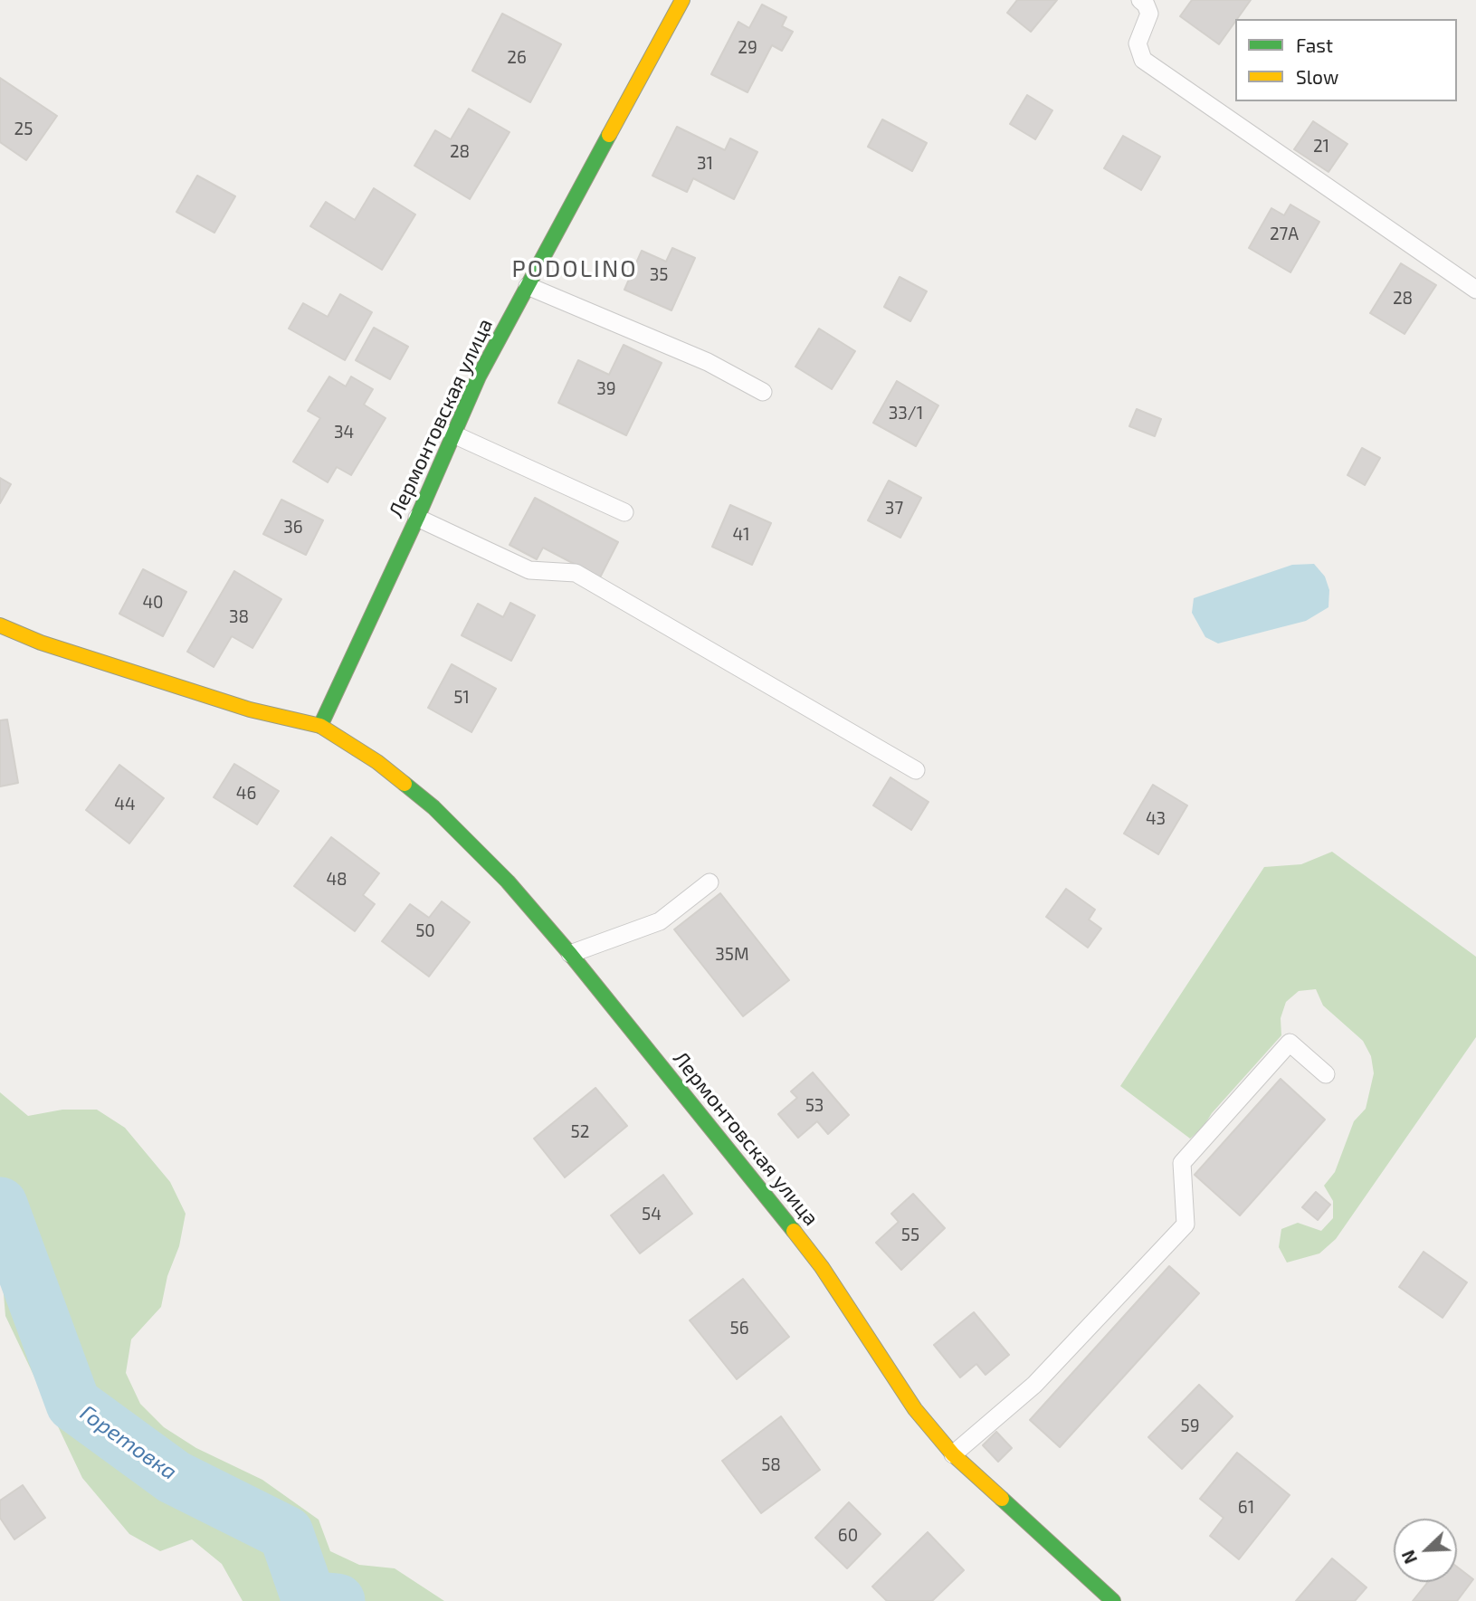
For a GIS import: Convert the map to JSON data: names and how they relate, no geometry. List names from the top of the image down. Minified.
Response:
{"streets":{"street":["Лермонтовская улица"]},"districts":["PODOLINO"],"water":["Горетовка"],"house_numbers":["29","26","25","21","28","31","27А","35","28","39","33/1","34","37","36","41","40","38","51","46","44","43","48","50","35М","53","52","54","55","56","59","58","61","60"],"legend":["Fast","Slow"],"north":"bottom left"}
